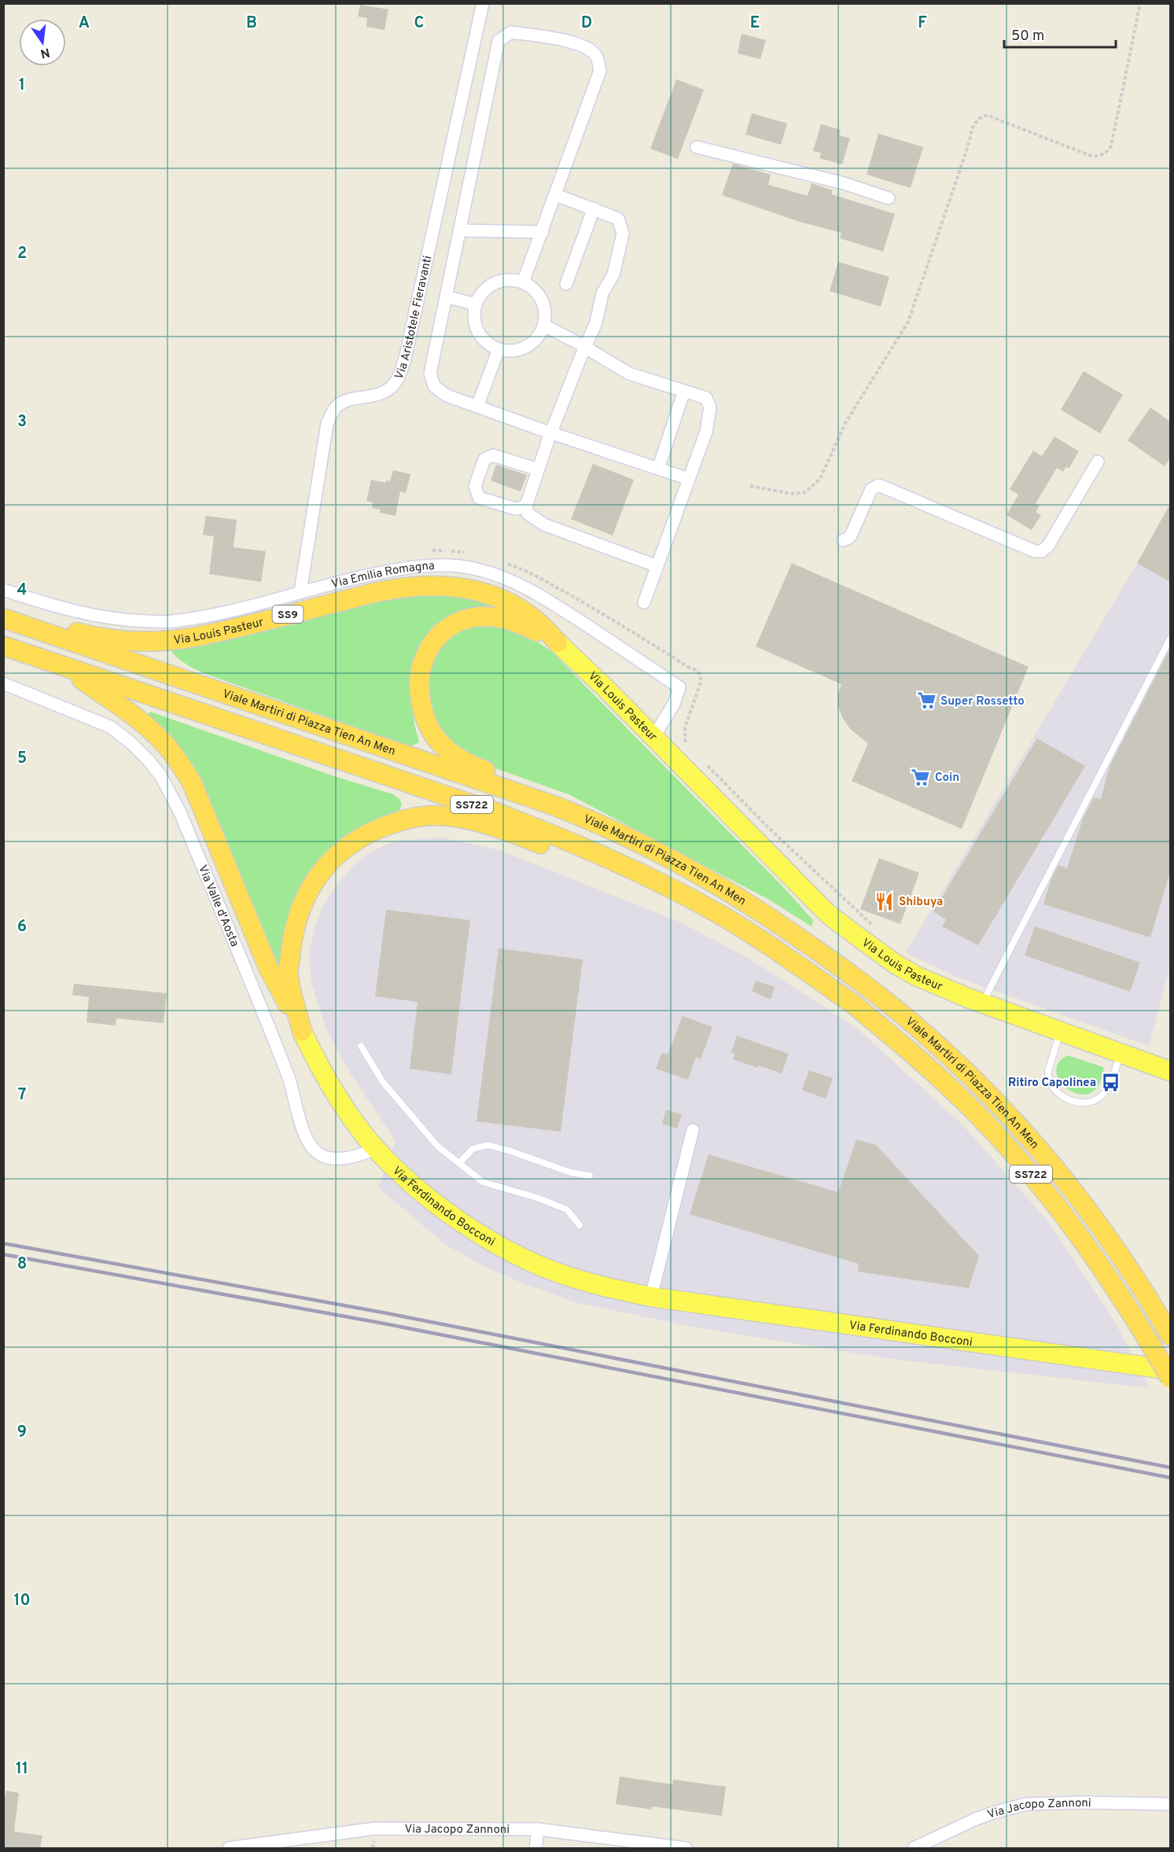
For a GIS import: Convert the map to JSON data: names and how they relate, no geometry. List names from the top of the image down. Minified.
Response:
{"streets":{"highway":["SS9","Via Louis Pasteur","Viale Martiri di Piazza Tien An Men","SS722"],"main road":["Via Ferdinando Bocconi"],"street":["Via Aristotele Fieravanti","Via Emilia Romagna","Via Valle d'Aosta","Via Jacopo Zannoni"]},"crossings":[["Via Aristotele Fieravanti","Via Emilia Romagna"],["Via Emilia Romagna","Via Louis Pasteur"],["Via Louis Pasteur","Viale Martiri di Piazza Tien An Men"],["Via Louis Pasteur","SS722"],["Viale Martiri di Piazza Tien An Men","SS722"],["Via Valle d'Aosta","Via Ferdinando Bocconi"]],"places":{"supermarket":["Super Rossetto","Coin"],"restaurant":["Shibuya"],"bus stop":["Ritiro Capolinea"]},"scale_bar":"50 m","north":"bottom","grid":{"columns":["A","B","C","D","E","F"],"rows":["1","2","3","4","5","6","7","8","9","10","11"]}}
